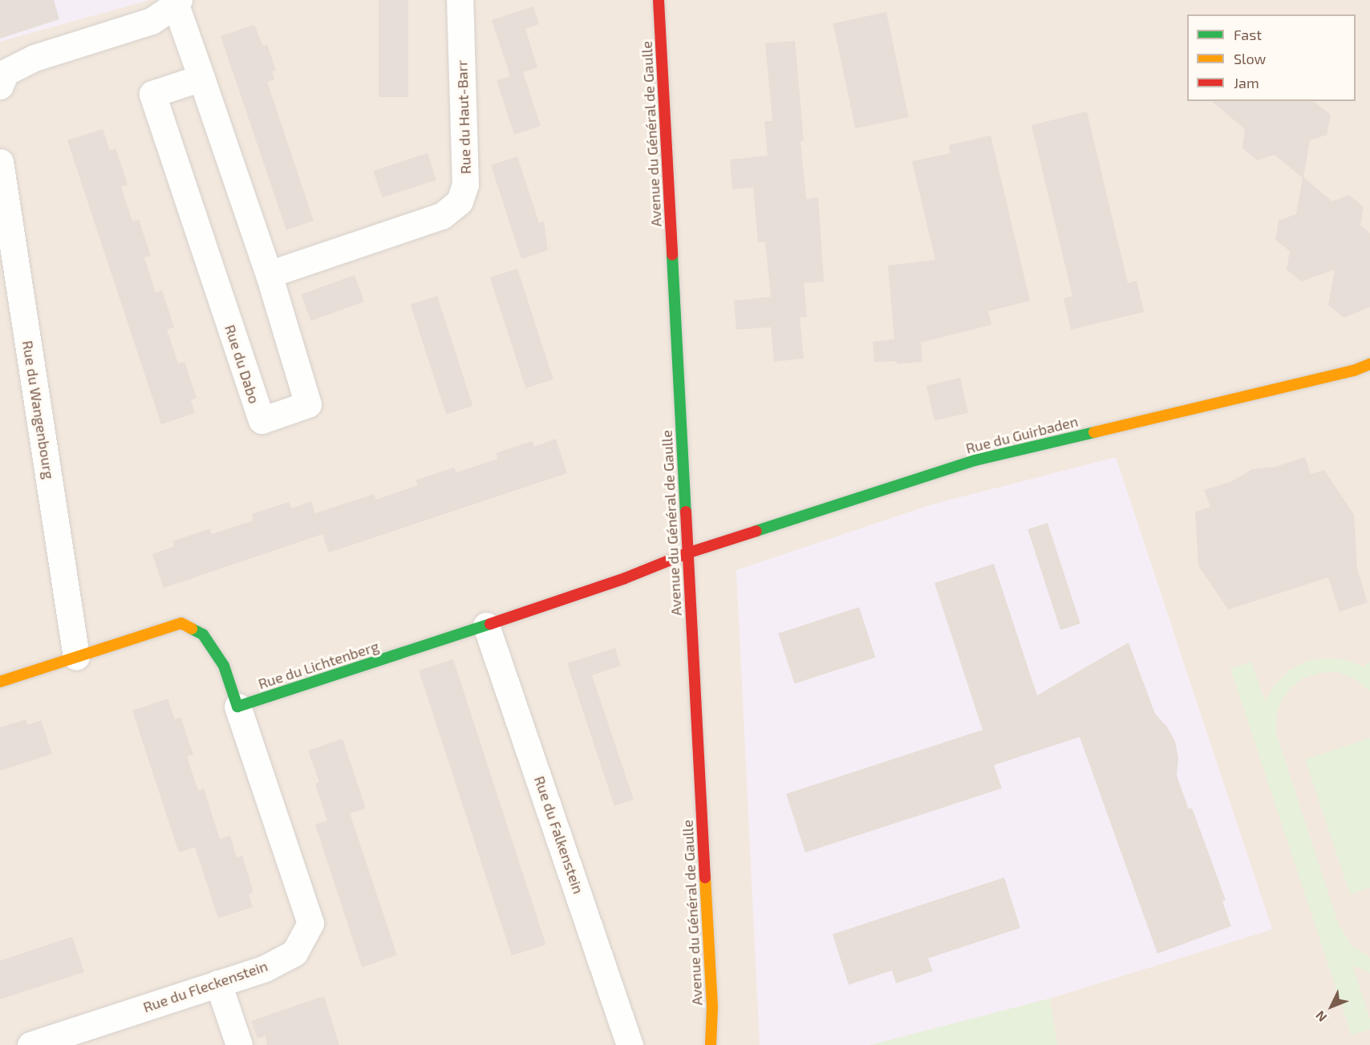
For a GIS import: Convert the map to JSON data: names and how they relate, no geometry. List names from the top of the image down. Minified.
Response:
{"streets":{"street":["Rue du Haut-Barr","Avenue du Général de Gaulle","Rue du Dabo","Rue du Wangenbourg","Rue du Guirbaden","Rue du Lichtenberg","Rue du Falkenstein","Rue du Fleckenstein"]},"crossings":[["Rue du Haut-Barr","Rue du Dabo"],["Avenue du Général de Gaulle","Rue du Guirbaden"],["Avenue du Général de Gaulle","Rue du Lichtenberg"],["Rue du Guirbaden","Rue du Lichtenberg"],["Rue du Lichtenberg","Rue du Falkenstein"],["Rue du Lichtenberg","Rue du Fleckenstein"]],"legend":["Fast","Slow","Jam"],"north":"bottom left"}
